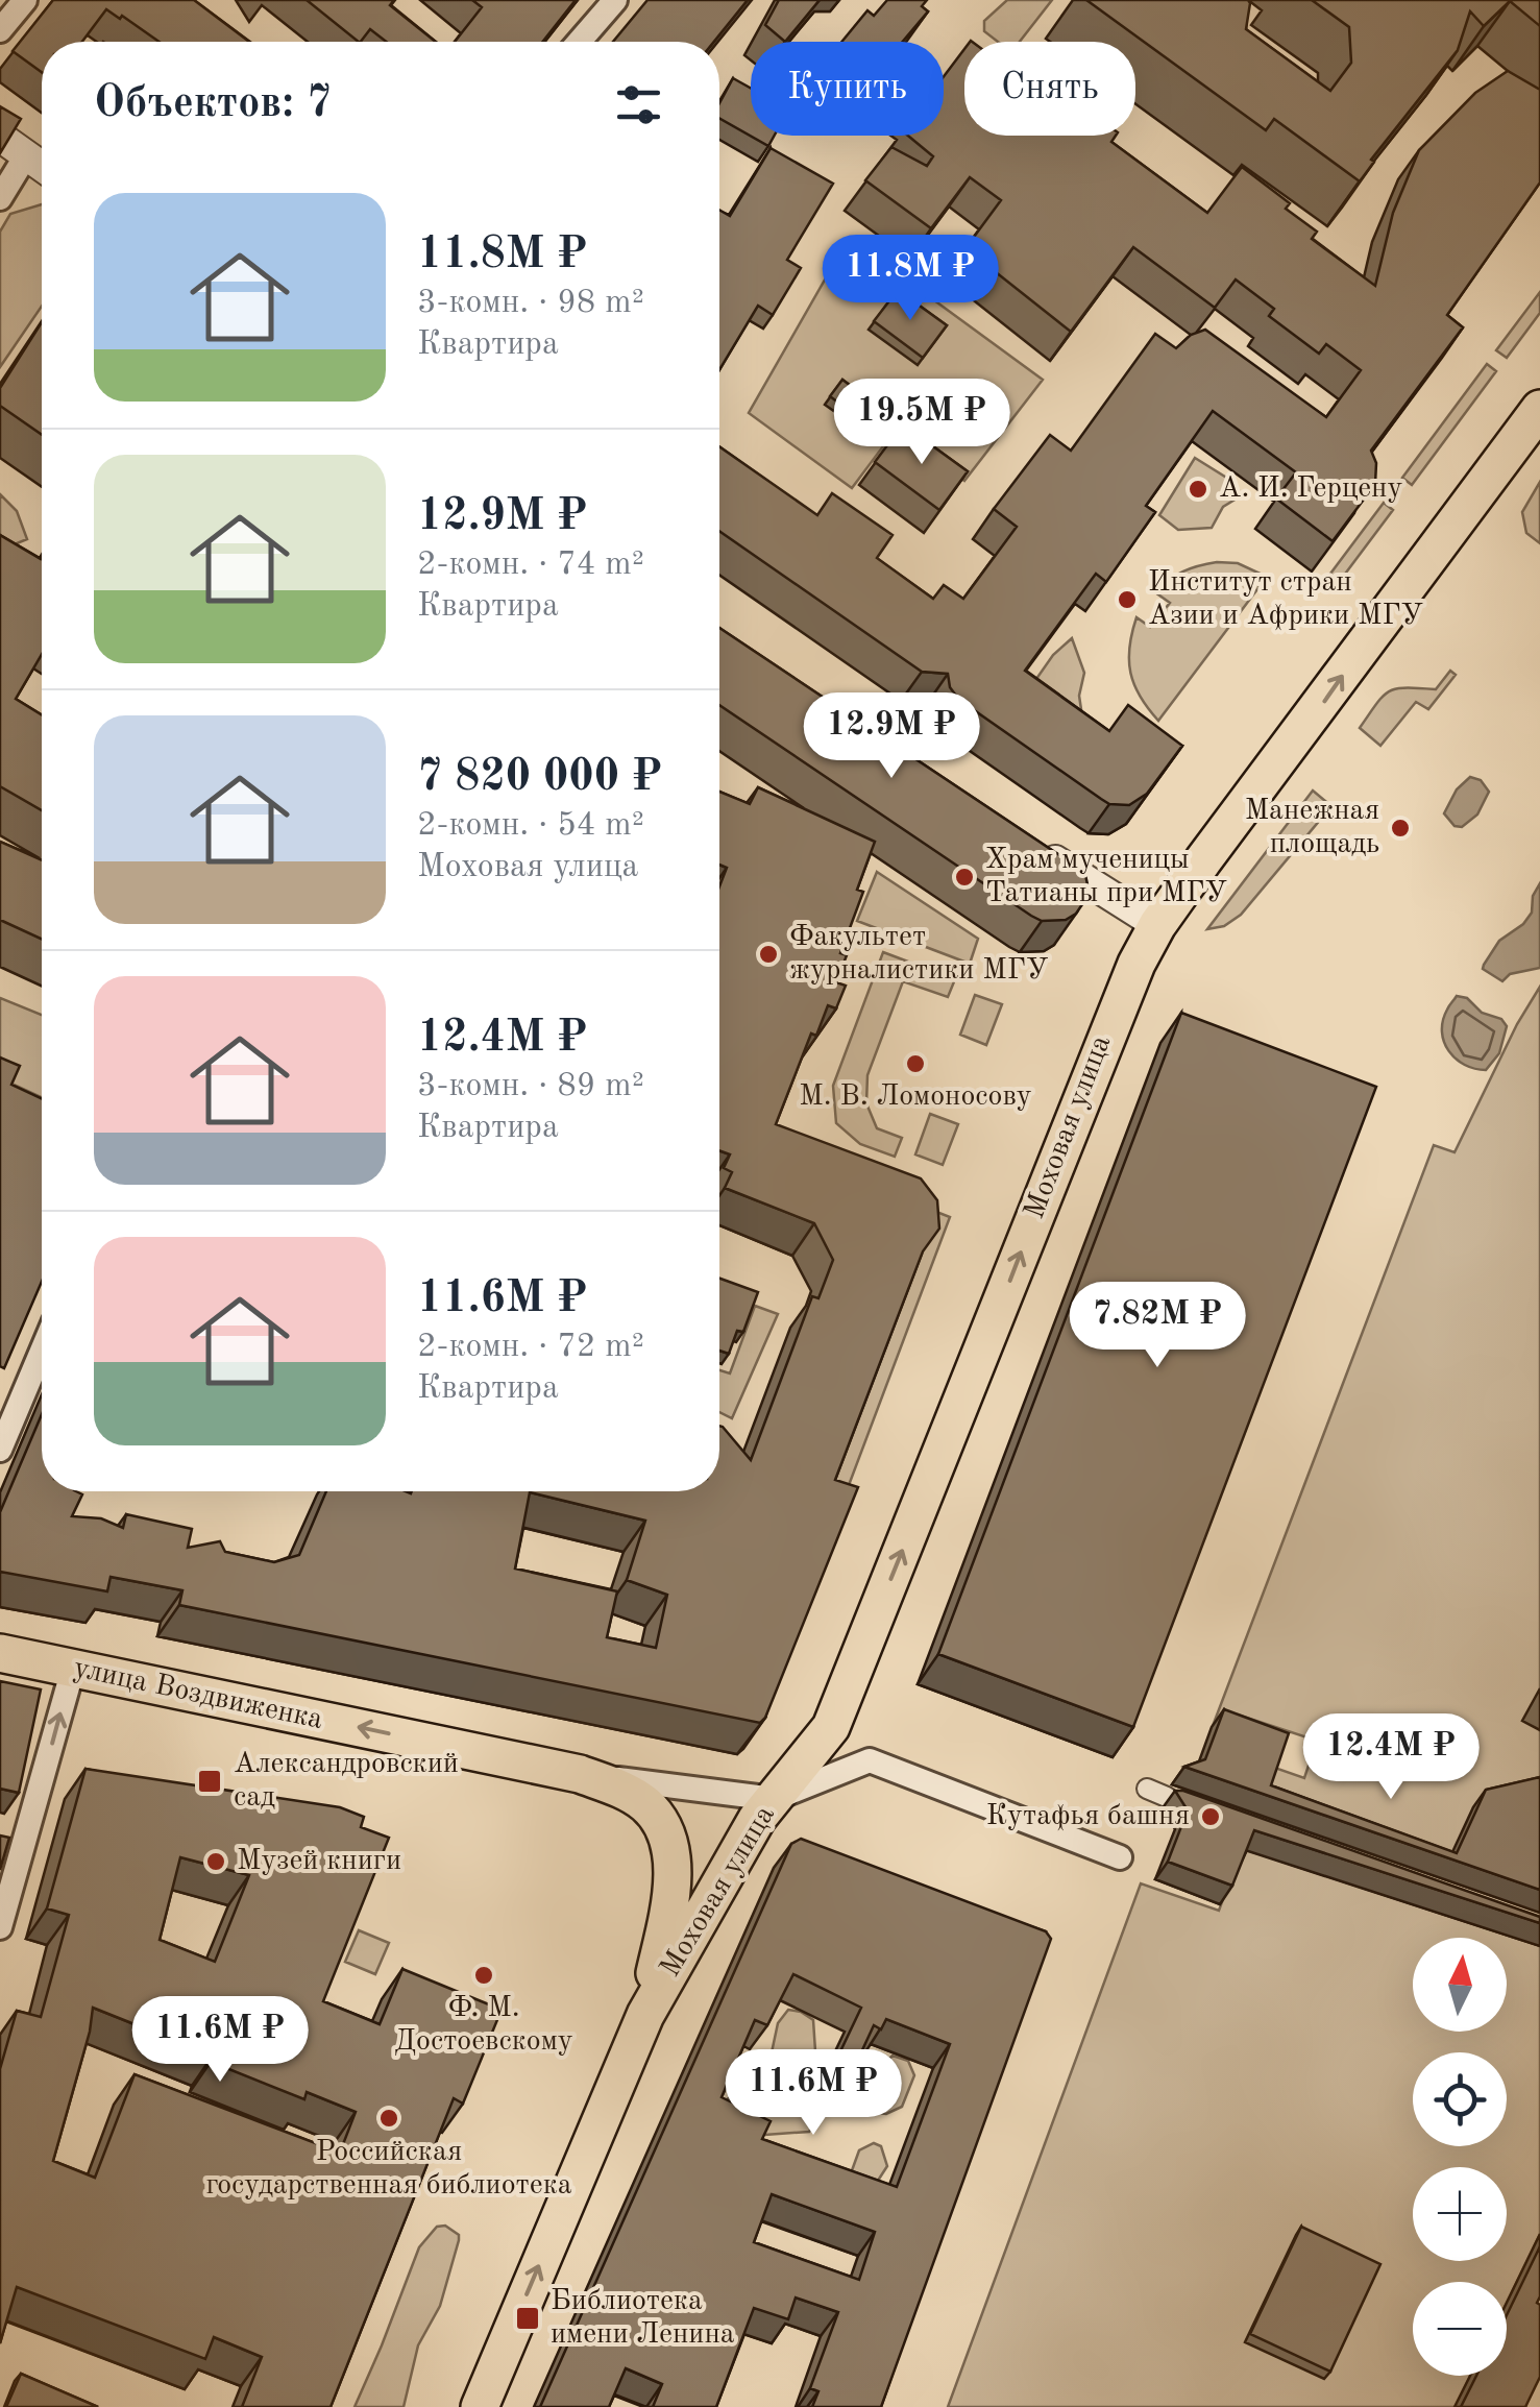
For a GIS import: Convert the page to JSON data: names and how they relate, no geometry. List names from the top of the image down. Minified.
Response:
{"streets":{"main road":["Моховая улица","улица Воздвиженка"]},"crossings":[["Моховая улица","улица Воздвиженка"]],"one_way":["Моховая улица","улица Воздвиженка"],"places":{"other":["А. И. Герцену","Институт стран Азии и Африки МГУ","Манежная площадь","Храм мученицы Татианы при МГУ","Факультет журналистики МГУ","М. В. Ломоносову","Кутафья башня","Музей книги","Ф. М. Достоевскому","Российская государственная библиотека"],"transit":["Александровский сад","Библиотека имени Ленина"]},"north":"top","page":{"chip":["Купить","Снять"],"heading":"Объектов: 7","list":[{"name":"11.8M ₽","note":"3-комн. · 98 m² · Квартира"},{"name":"12.9M ₽","note":"2-комн. · 74 m² · Квартира"},{"name":"7 820 000 ₽","note":"2-комн. · 54 m² · Моховая улица"},{"name":"12.4M ₽","note":"3-комн. · 89 m² · Квартира"},{"name":"11.6M ₽","note":"2-комн. · 72 m² · Квартира"}],"price":["11.8M ₽","19.5M ₽","12.9M ₽","7.82M ₽","12.4M ₽","11.6M ₽","11.6M ₽"],"map_buttons":["+","−"]}}
